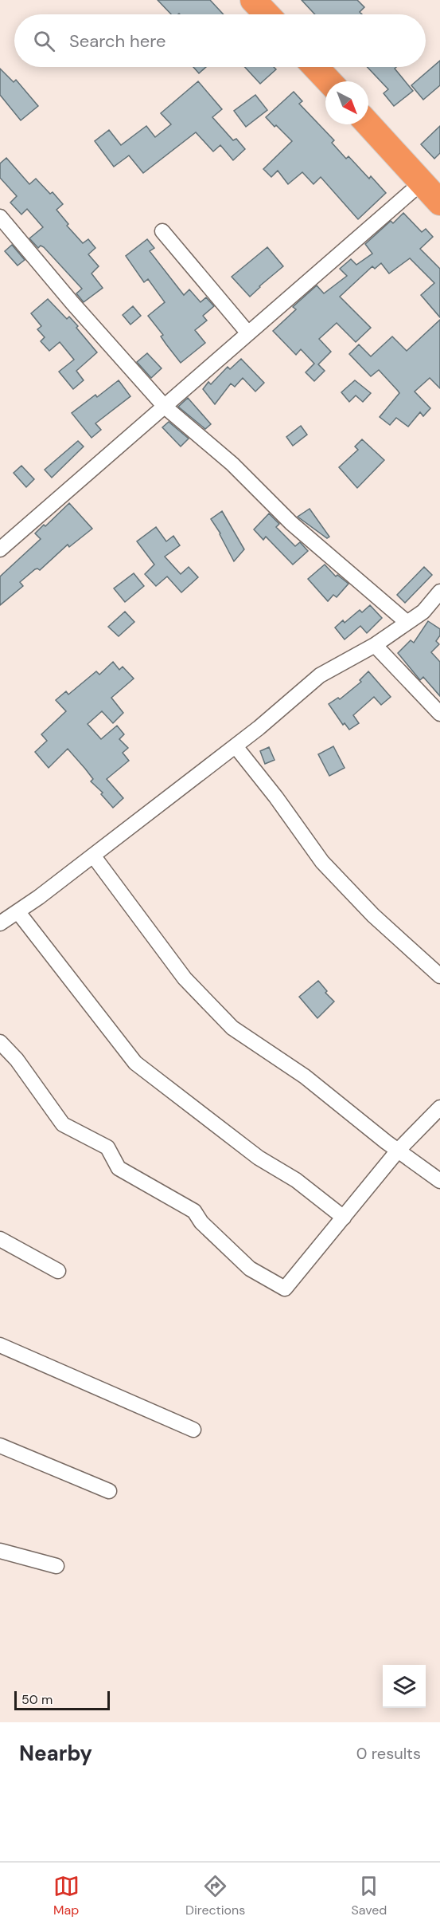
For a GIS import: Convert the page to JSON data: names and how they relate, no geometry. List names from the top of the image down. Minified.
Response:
{"scale_bar":"50 m","north":"bottom right","page":{"search":"Search here","scale":"50 m","heading":["Nearby","0 results"],"nav":["Map","Directions","Saved"]}}
